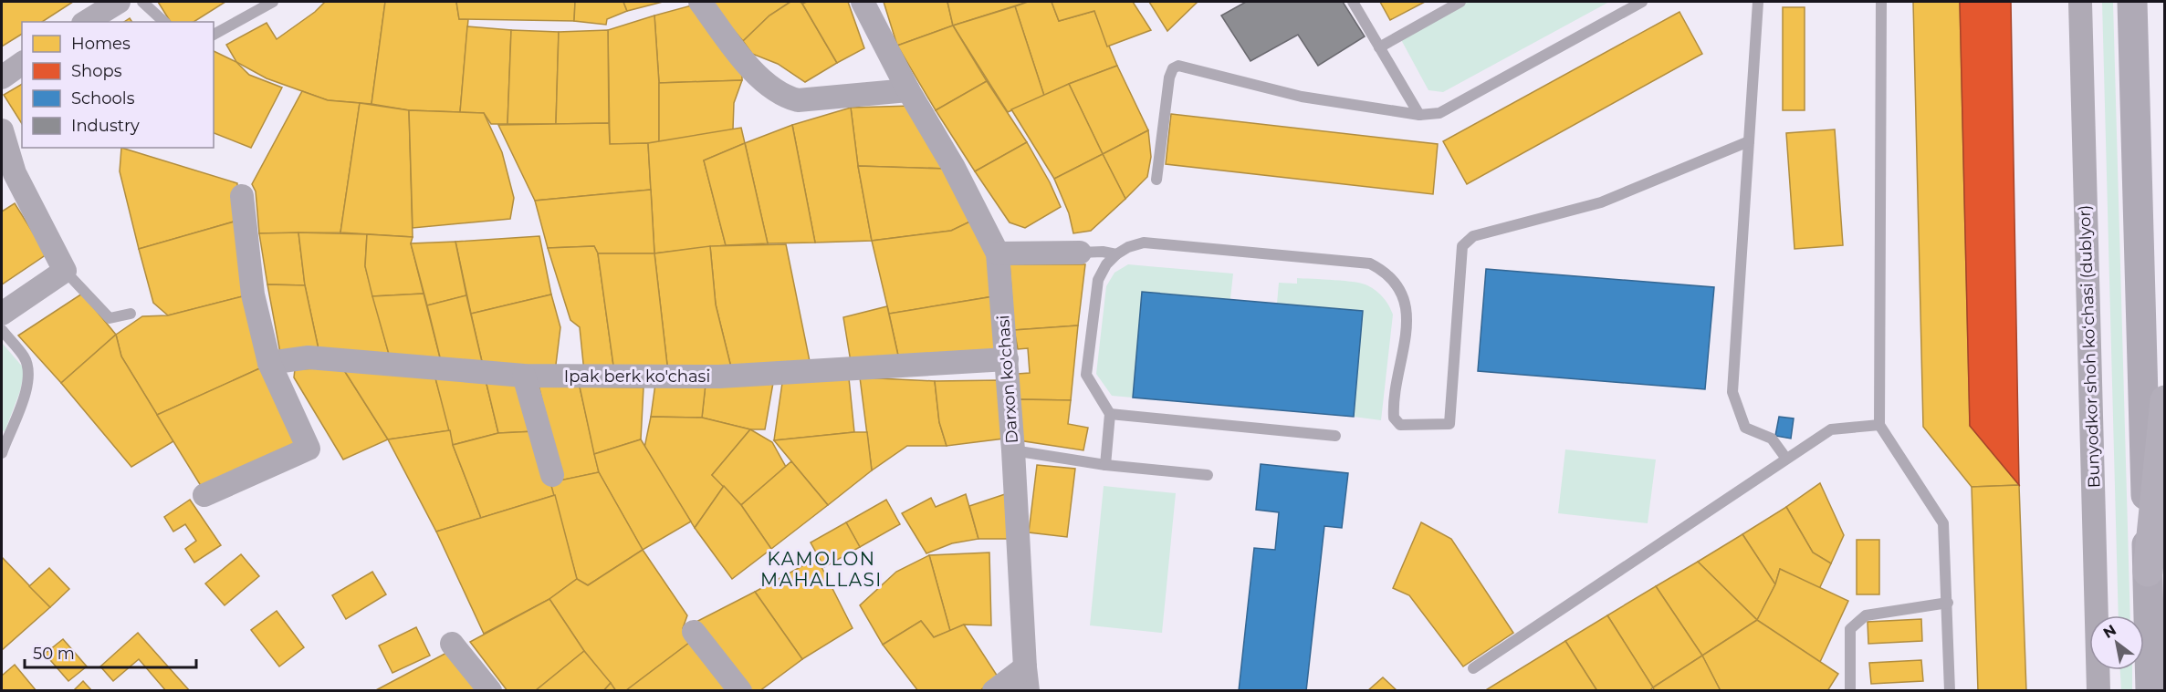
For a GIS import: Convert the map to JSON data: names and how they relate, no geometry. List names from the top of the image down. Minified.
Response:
{"streets":{"street":["Bunyodkor shoh koʻchasi (dublyor)","Ipak berk ko'chasi","Darxon ko'chasi"]},"crossings":[["Ipak berk ko'chasi","Darxon ko'chasi"]],"districts":["KAMOLON MAHALLASI"],"legend":["Homes","Shops","Schools","Industry"],"scale_bar":"50 m","north":"top left"}
